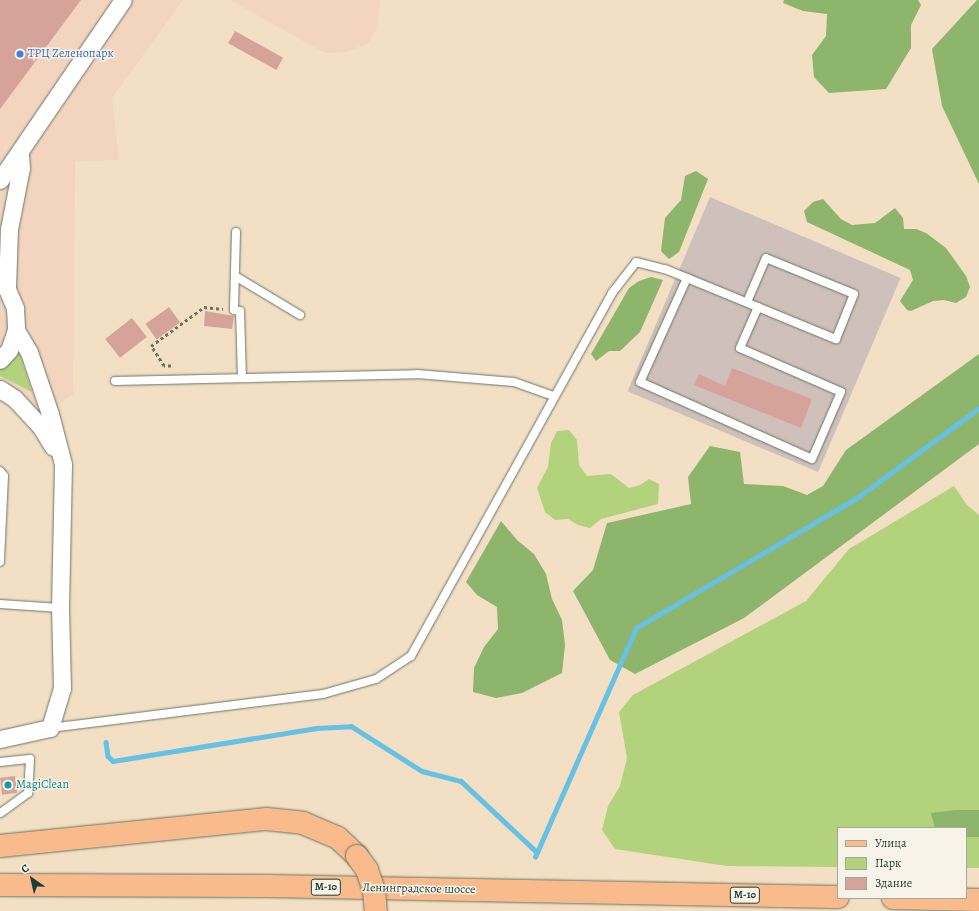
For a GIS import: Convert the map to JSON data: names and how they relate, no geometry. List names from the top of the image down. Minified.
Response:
{"streets":{"main road":["М-10","Ленинградское шоссе"]},"places":["ТРЦ Zеленопарк","MagiClean"],"legend":["Улица","Парк","Здание"],"north":"top left"}
